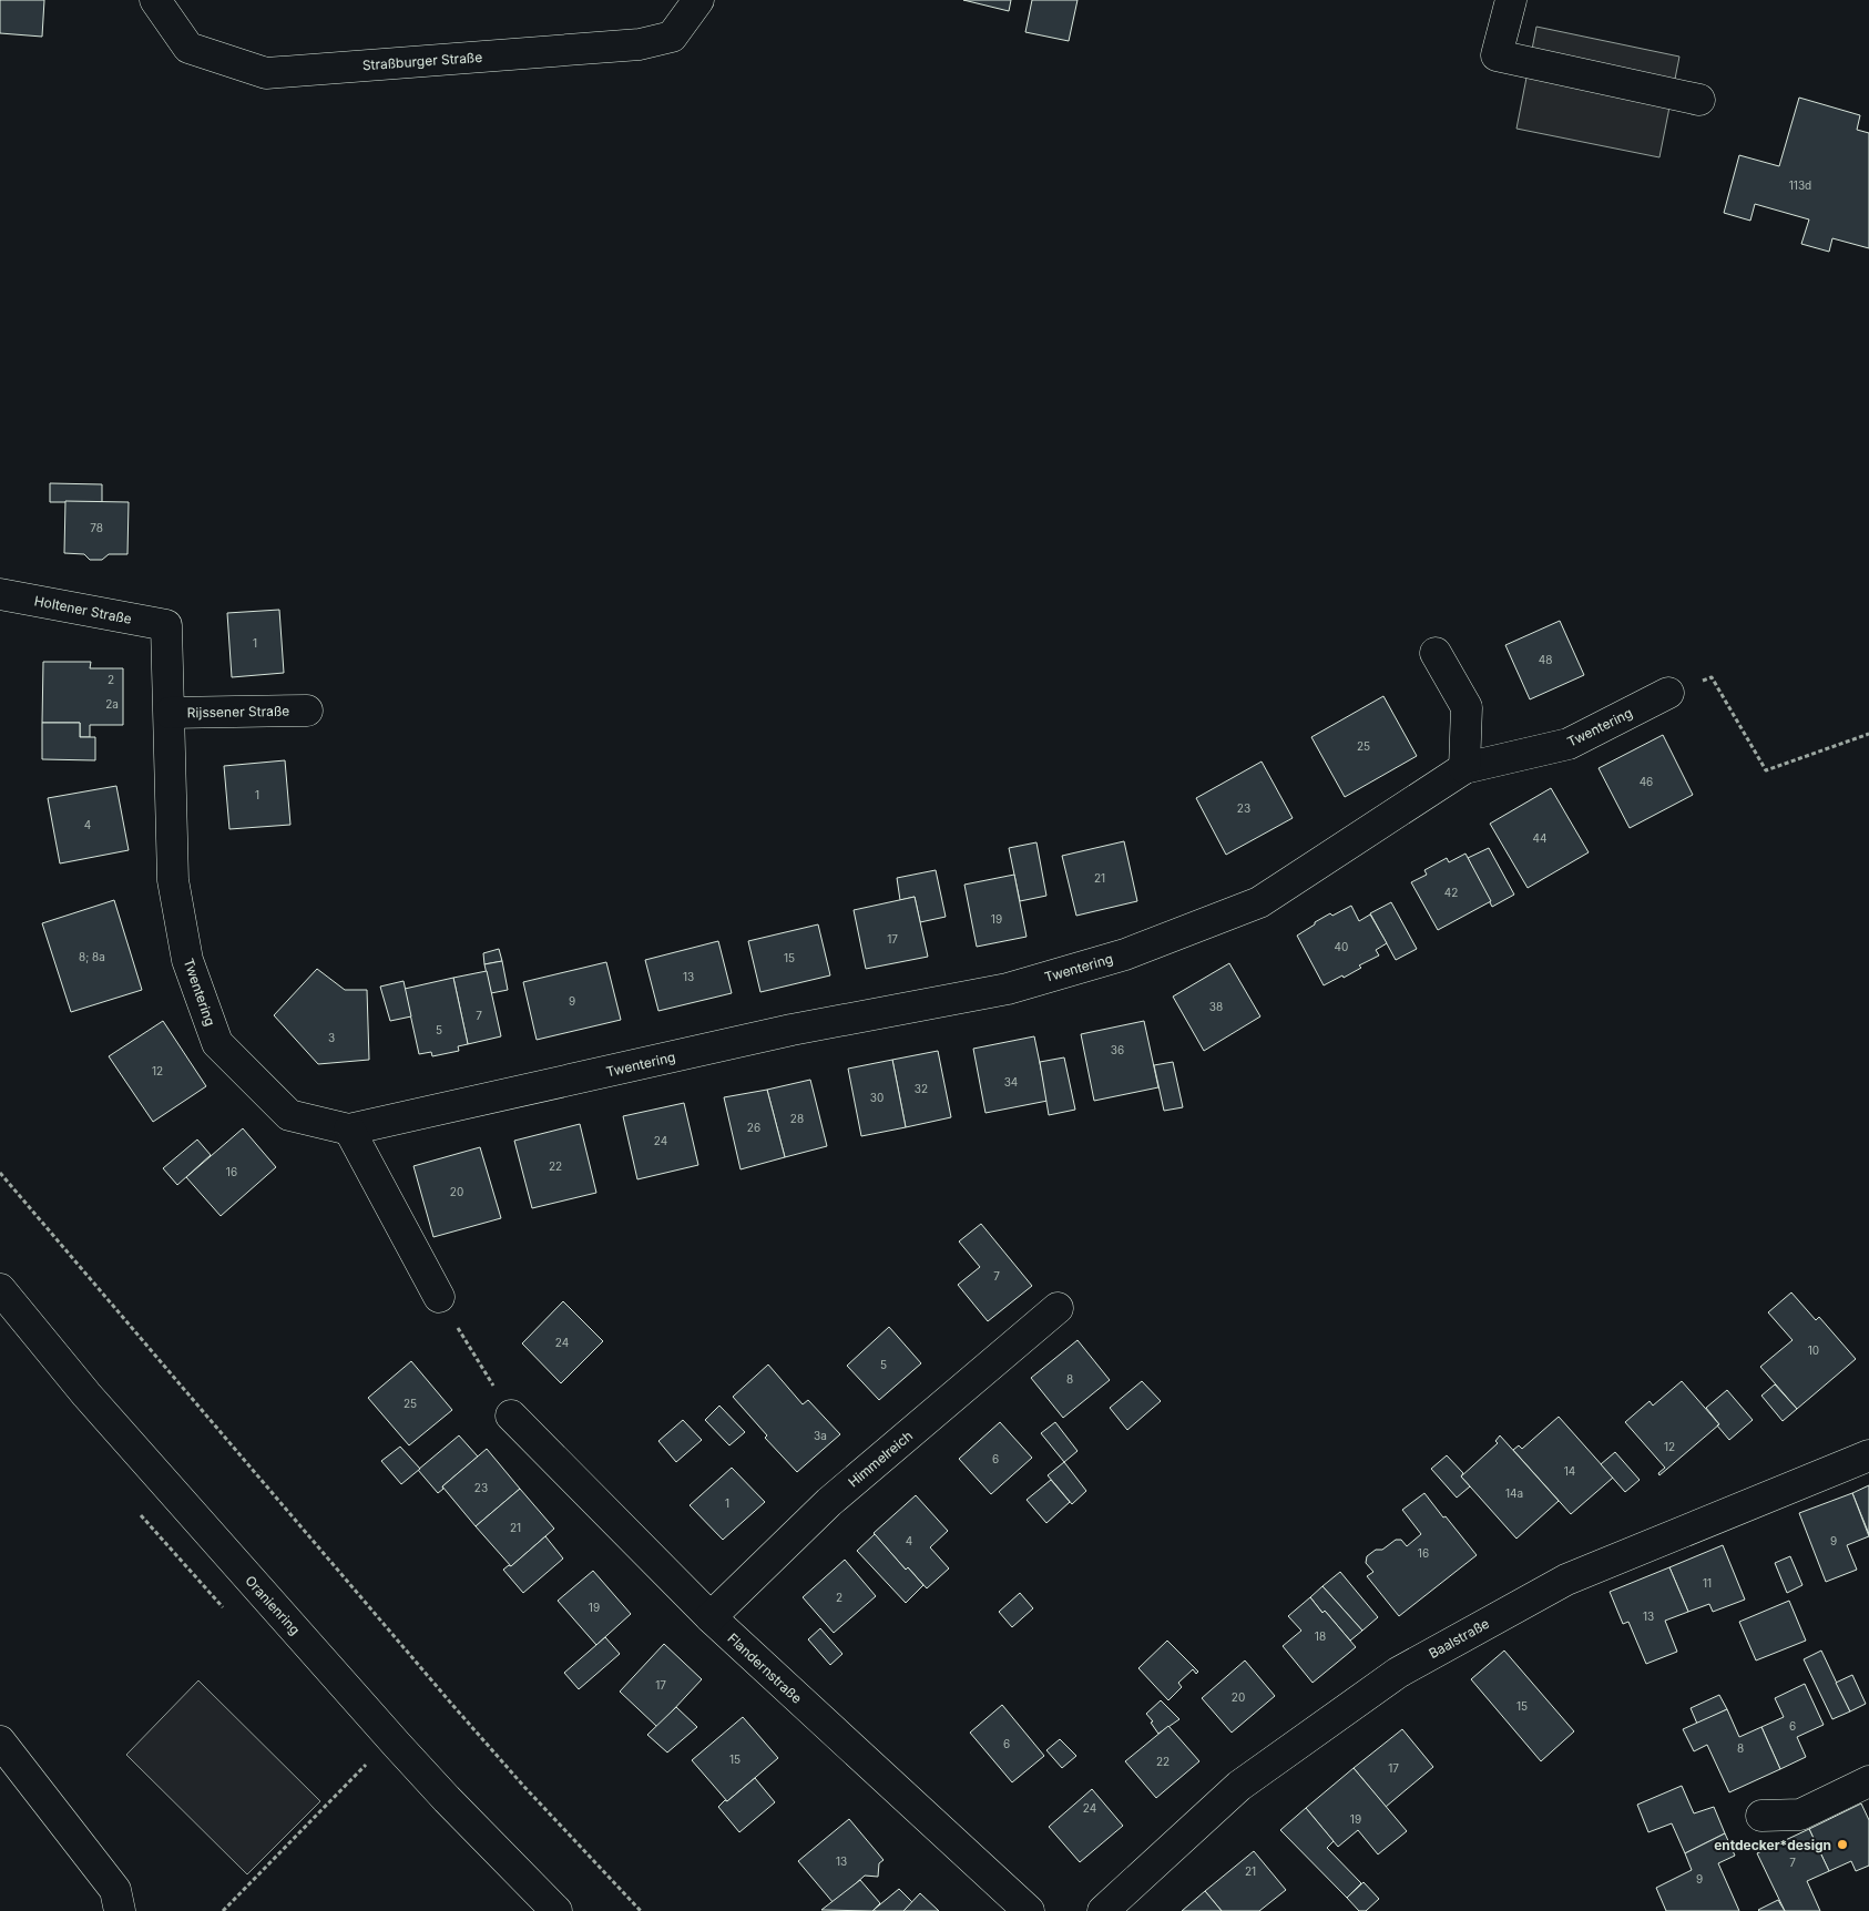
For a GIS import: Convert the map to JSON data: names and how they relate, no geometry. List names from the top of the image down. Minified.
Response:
{"streets":{"street":["Straßburger Straße","Holtener Straße","Rijssener Straße","Twentering","Himmelreich","Oranienring","Baalstraße","Flandernstraße"]},"crossings":[["Holtener Straße","Twentering"],["Rijssener Straße","Twentering"],["Himmelreich","Flandernstraße"]],"places":["entdecker*design"],"house_numbers":["113d","78","1","48","2","2a","25","46","1","23","4","44","21","42","19","17","40","8; 8a","15","13","9","38","7","5","3","36","12","34","32","30","28","26","24","22","16","20","7","24","10","5","8","25","3a","12","6","14","23","14a","1","21","4","9","16","11","2","19","13","18","17","20","15","6","6","8","15","22","17","24","19","13","7","21","9"]}
